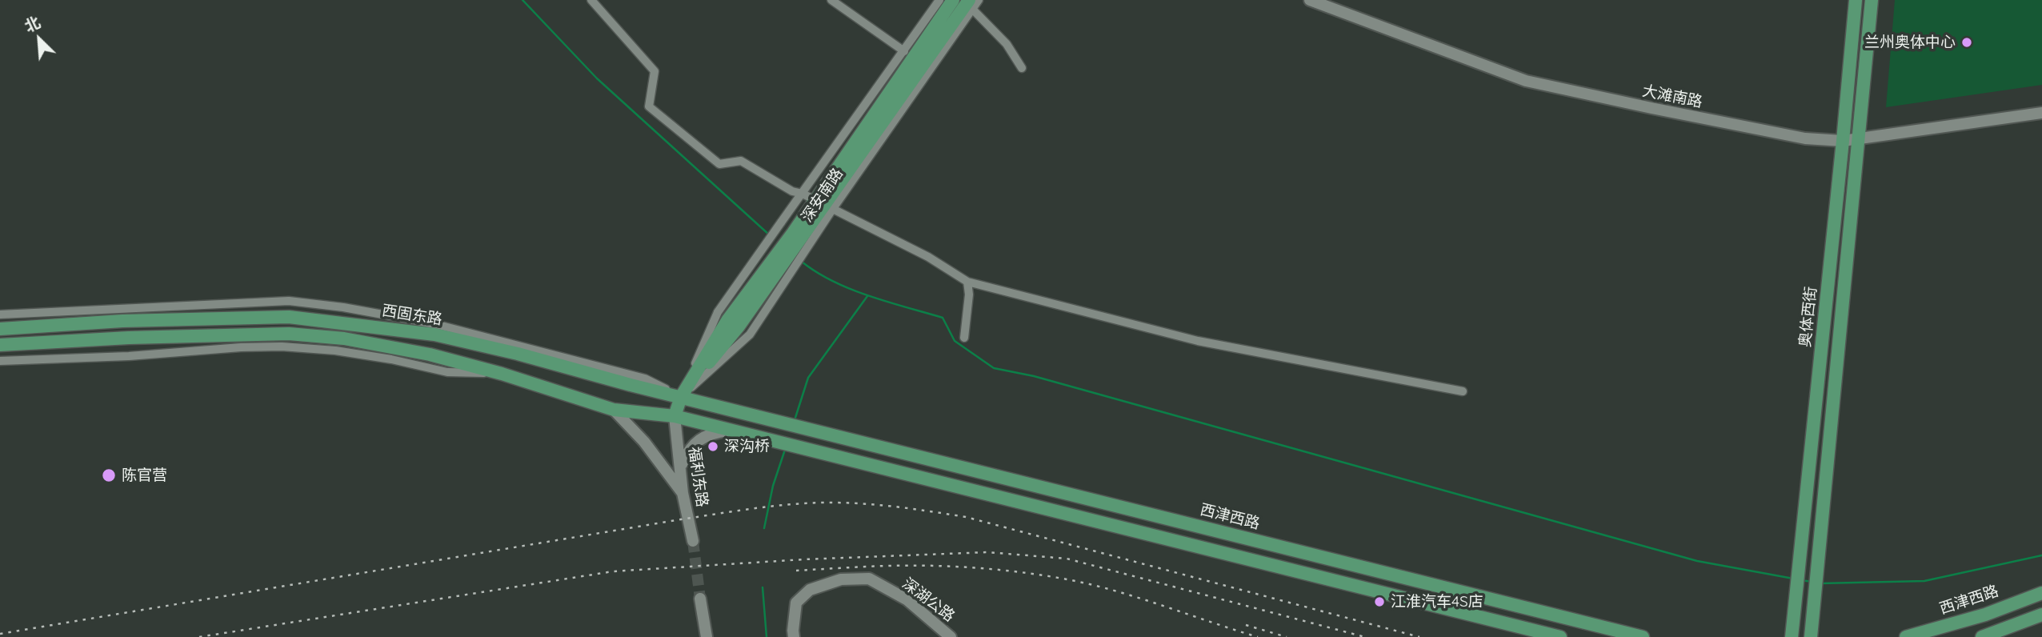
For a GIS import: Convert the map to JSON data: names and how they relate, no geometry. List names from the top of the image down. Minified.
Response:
{"streets":{"main road":["深安南路","西固东路","奥体西街","西津西路"],"street":["大滩南路","福利东路","深湖公路"]},"crossings":[["大滩南路","奥体西街"],["深安南路","西固东路"],["西固东路","西津西路"]],"places":["兰州奥体中心","深沟桥","陈官营","江淮汽车4S店"],"north":"top left"}
